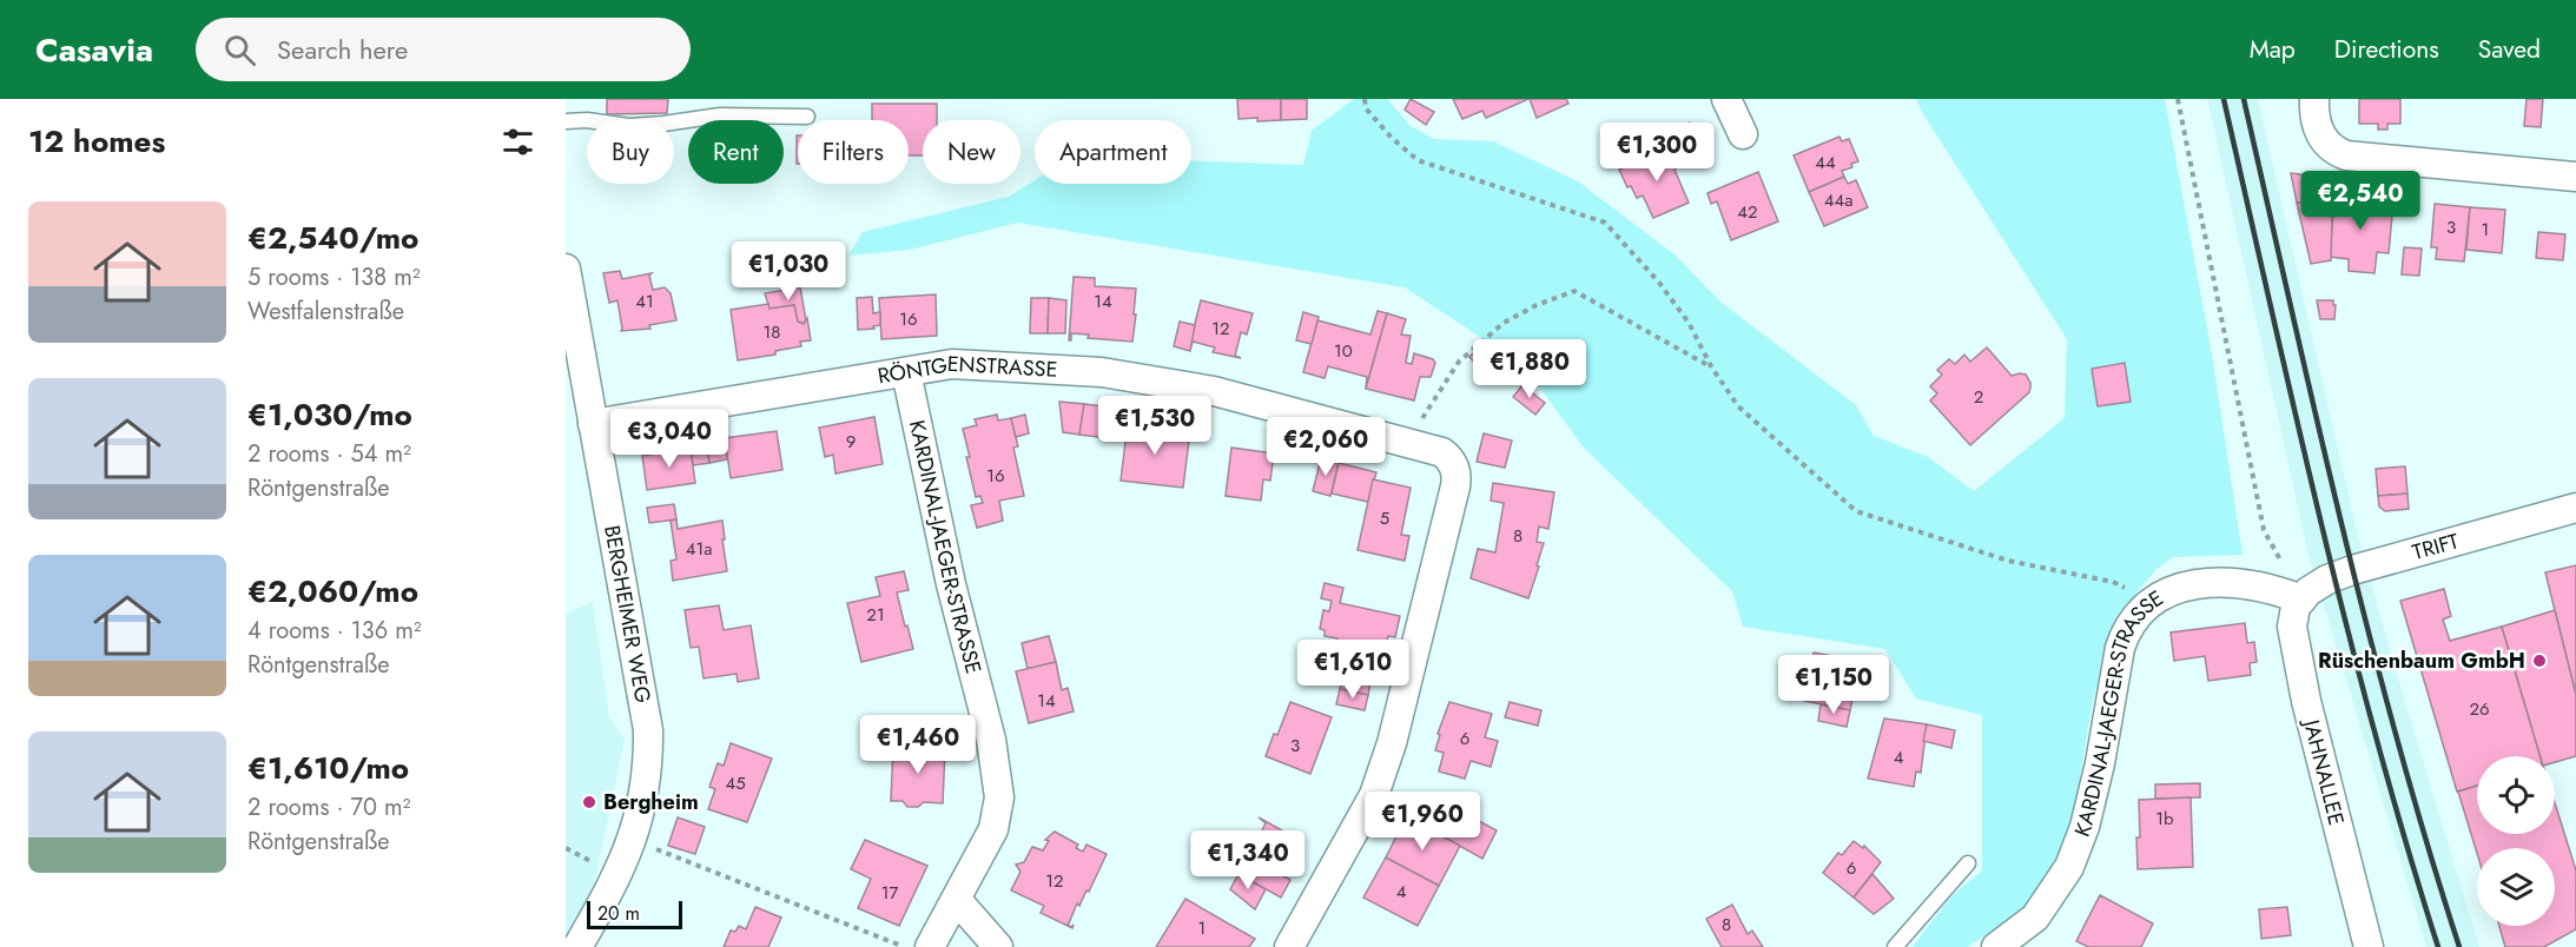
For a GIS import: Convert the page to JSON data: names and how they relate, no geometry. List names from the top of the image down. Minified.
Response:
{"streets":{"street":["RÖNTGENSTRASSE","KARDINAL-JAEGER-STRASSE","TRIFT","BERGHEIMER WEG","JAHNALLEE"]},"crossings":[["RÖNTGENSTRASSE","KARDINAL-JAEGER-STRASSE"],["RÖNTGENSTRASSE","BERGHEIMER WEG"],["KARDINAL-JAEGER-STRASSE","TRIFT"],["KARDINAL-JAEGER-STRASSE","JAHNALLEE"],["TRIFT","JAHNALLEE"]],"places":["Rüschenbaum GmbH","Bergheim"],"house_numbers":["44","44a","42","3","1","41","14","16","12","18","10","2","9","16","5","8","41a","21","14","26","6","3","4","45","1b","6","12","4","17","8","1"],"scale_bar":"20 m","page":{"header":"Casavia","search":"Search here","nav":["Map","Directions","Saved"],"heading":"12 homes","chip":["Buy","Rent","Filters","New","Apartment"],"price":["€1,300","€2,540","€1,030","€1,880","€1,530","€3,040","€2,060","€1,610","€1,150","€1,460","€1,960","€1,340"],"list":[{"name":"€2,540/mo","note":"5 rooms · 138 m² · Westfalenstraße"},{"name":"€1,030/mo","note":"2 rooms · 54 m² · Röntgenstraße"},{"name":"€2,060/mo","note":"4 rooms · 136 m² · Röntgenstraße"},{"name":"€1,610/mo","note":"2 rooms · 70 m² · Röntgenstraße"}],"scale":"20 m"}}
